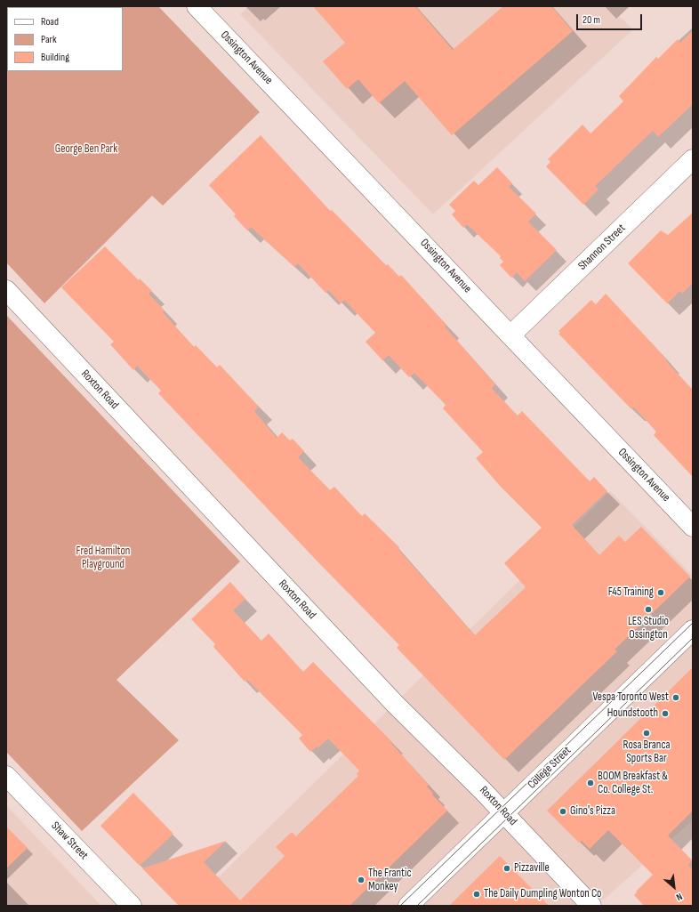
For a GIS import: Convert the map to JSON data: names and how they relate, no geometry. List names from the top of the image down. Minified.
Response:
{"streets":{"street":["Ossington Avenue","Shannon Street","Roxton Road","College Street","Shaw Street"]},"crossings":[["Ossington Avenue","Shannon Street"],["Roxton Road","College Street"]],"parks":["George Ben Park","Fred Hamilton Playground"],"places":["F45 Training","LES Studio Ossington","Vespa Toronto West","Houndstooth","Rosa Branca Sports Bar","BOOM Breakfast & Co. College St.","Gino's Pizza","Pizzaville","The Frantic Monkey","The Daily Dumpling Wonton Co"],"legend":["Road","Park","Building"],"scale_bar":"20 m","north":"bottom right"}
